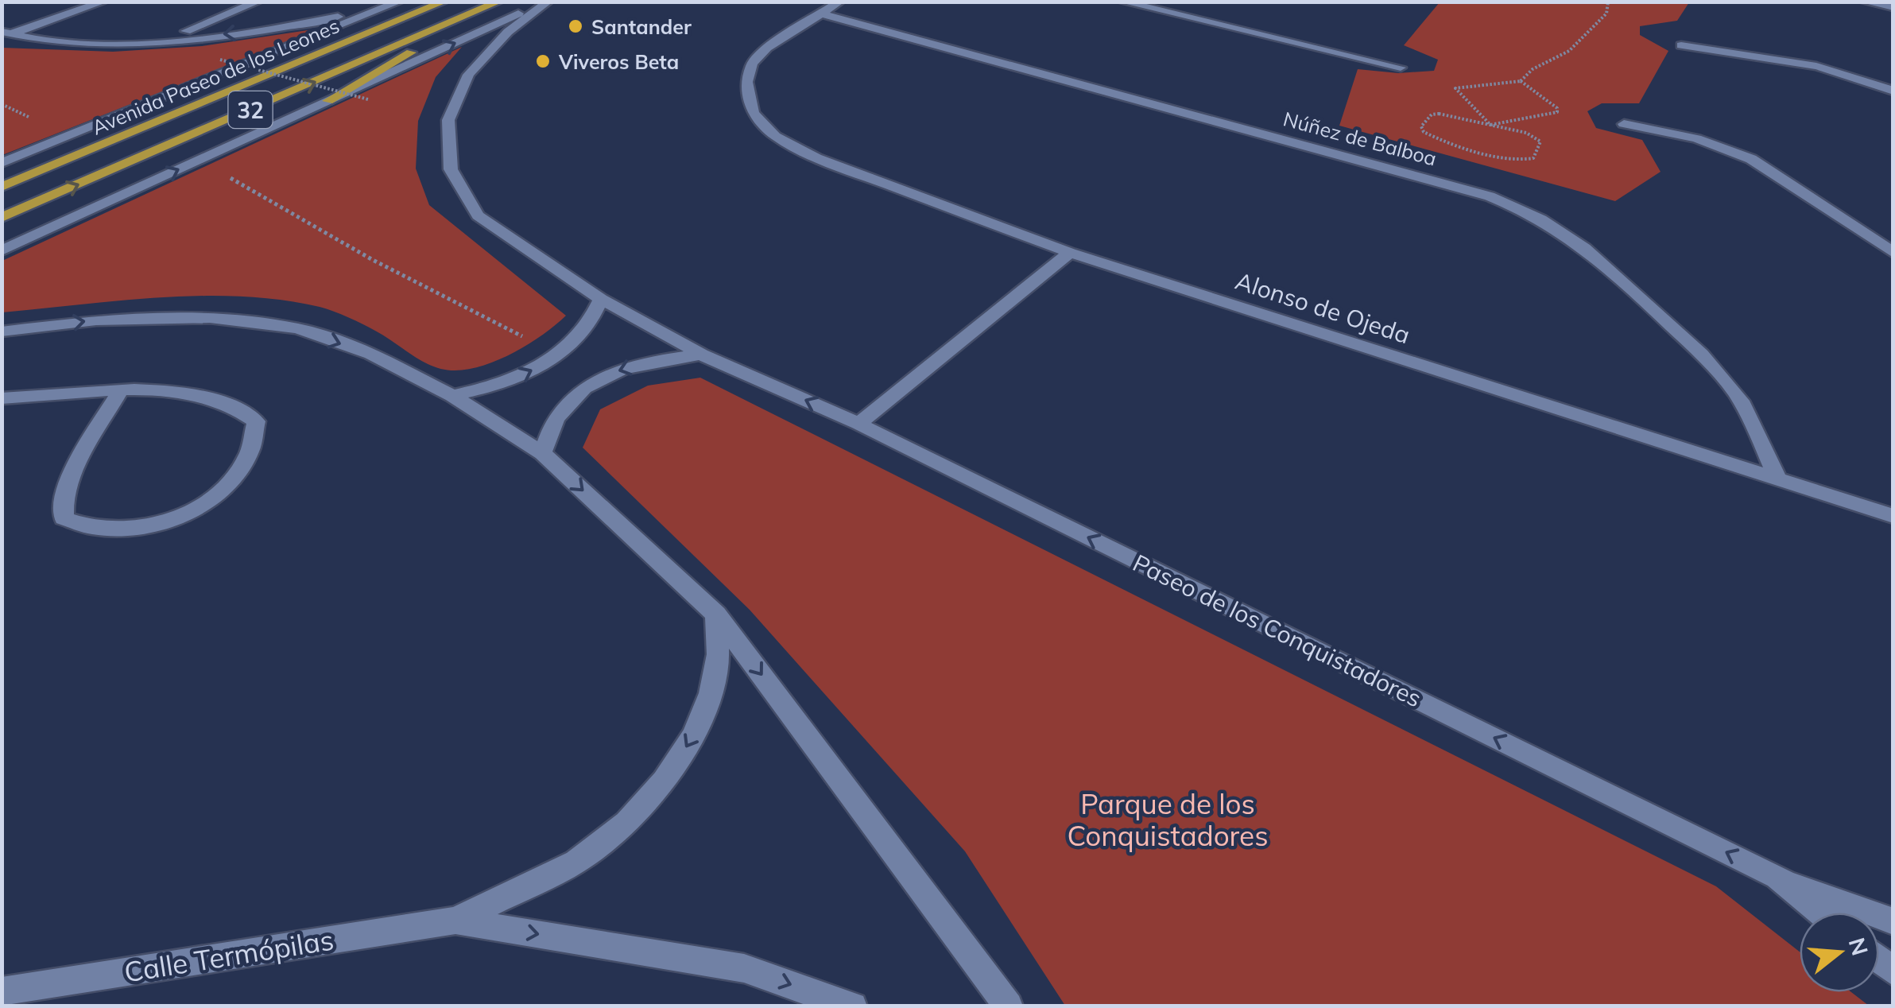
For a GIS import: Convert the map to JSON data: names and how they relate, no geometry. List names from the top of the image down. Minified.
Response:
{"streets":{"main road":["Avenida Paseo de los Leones","32"],"street":["Núñez de Balboa","Alonso de Ojeda","Paseo de los Conquistadores","Calle Termópilas"]},"crossings":[["Núñez de Balboa","Alonso de Ojeda"]],"one_way":["Paseo de los Conquistadores"],"parks":["Parque de los Conquistadores"],"places":["Santander","Viveros Beta"],"north":"right"}
